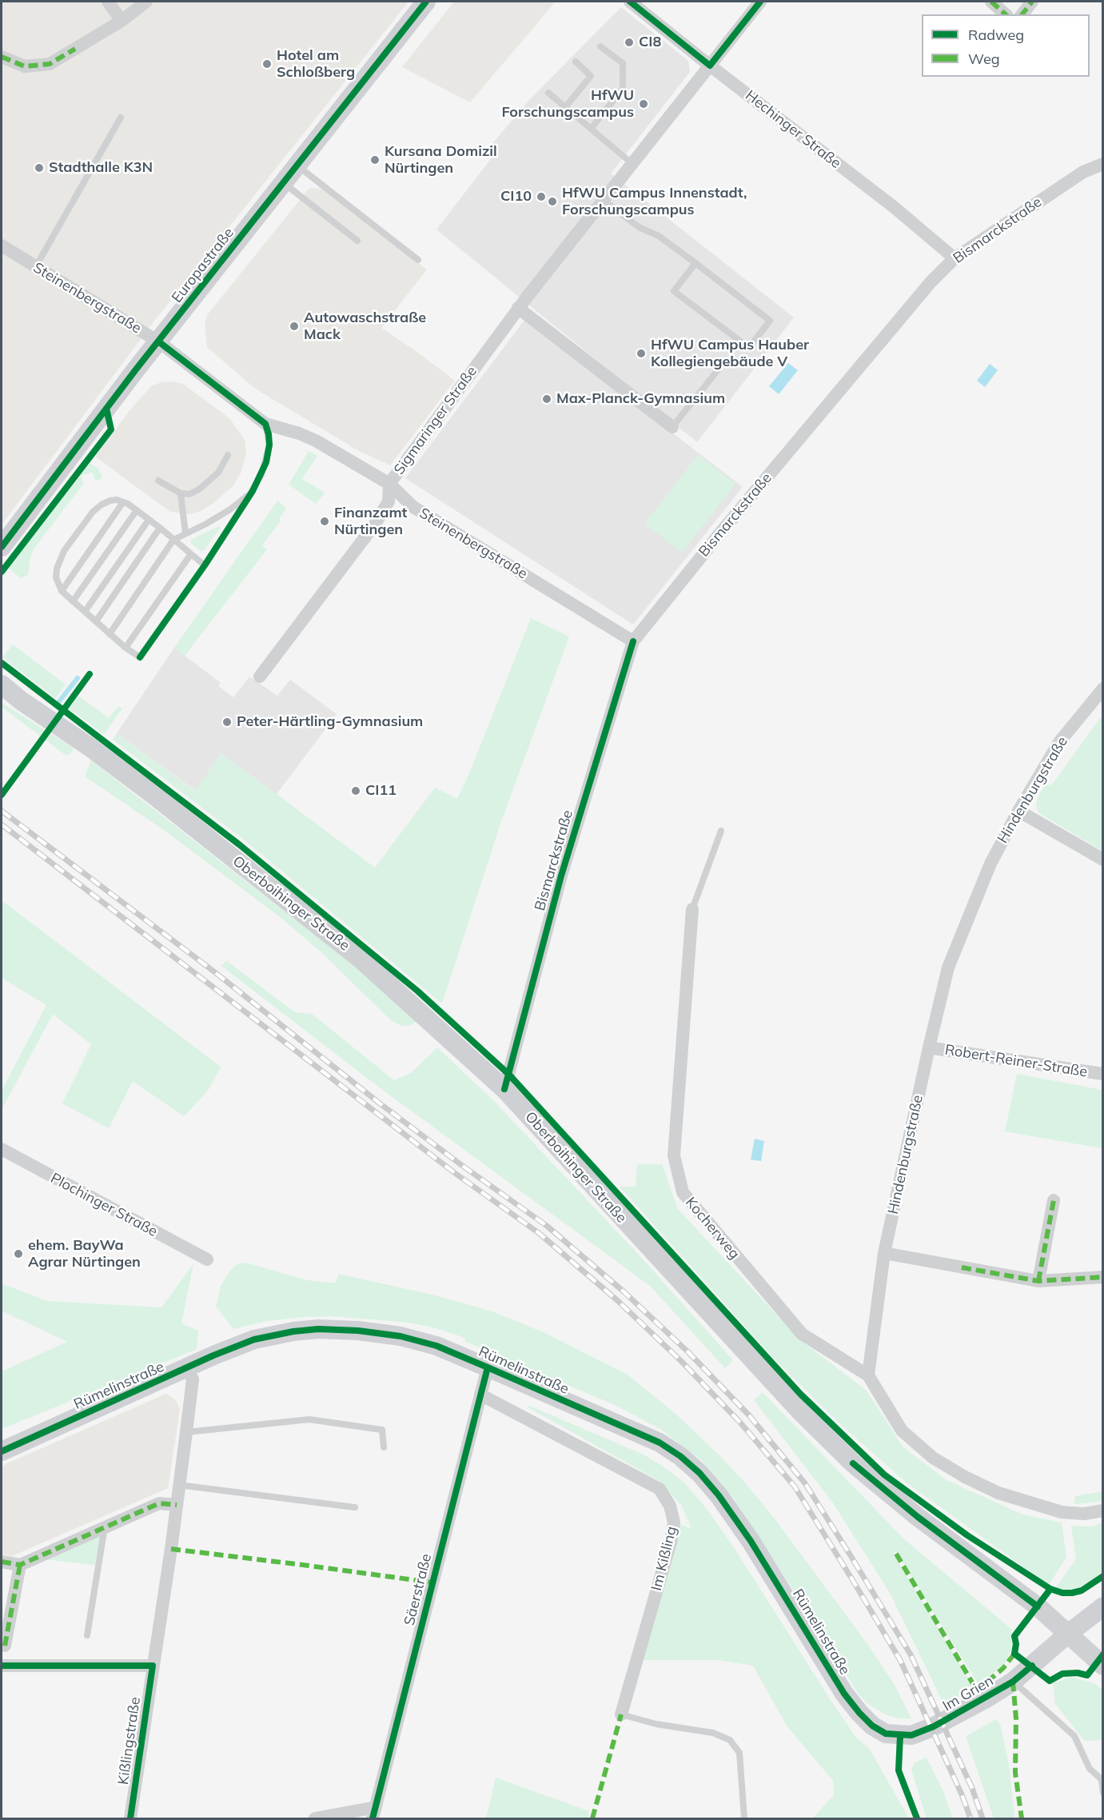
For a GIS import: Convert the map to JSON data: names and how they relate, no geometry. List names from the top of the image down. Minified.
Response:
{"streets":{"street":["Hechinger Straße","Bismarckstraße","Europastraße","Steinenbergstraße","Sigmaringer Straße","Hindenburgstraße","Oberboihinger Straße","Robert-Reiner-Straße","Plochinger Straße","Kocherweg","Rümelinstraße","Im Kißling","Säerstraße","Im Grien","Kißlingstraße"]},"crossings":[["Hechinger Straße","Bismarckstraße"],["Hechinger Straße","Sigmaringer Straße"],["Bismarckstraße","Steinenbergstraße"],["Bismarckstraße","Oberboihinger Straße"],["Europastraße","Steinenbergstraße"],["Steinenbergstraße","Sigmaringer Straße"],["Hindenburgstraße","Robert-Reiner-Straße"],["Hindenburgstraße","Kocherweg"],["Oberboihinger Straße","Im Grien"],["Rümelinstraße","Säerstraße"],["Rümelinstraße","Im Grien"],["Rümelinstraße","Kißlingstraße"],["Im Kißling","Säerstraße"]],"places":["CI8","Hotel am Schloßberg","HfWU Forschungscampus","Kursana Domizil Nürtingen","Stadthalle K3N","CI10","HfWU Campus Innenstadt, Forschungscampus","Autowaschstraße Mack","HfWU Campus Hauber Kollegiengebäude V","Max-Planck-Gymnasium","Finanzamt Nürtingen","Peter-Härtling-Gymnasium","CI11","ehem. BayWa Agrar Nürtingen"],"legend":["Radweg","Weg"]}
